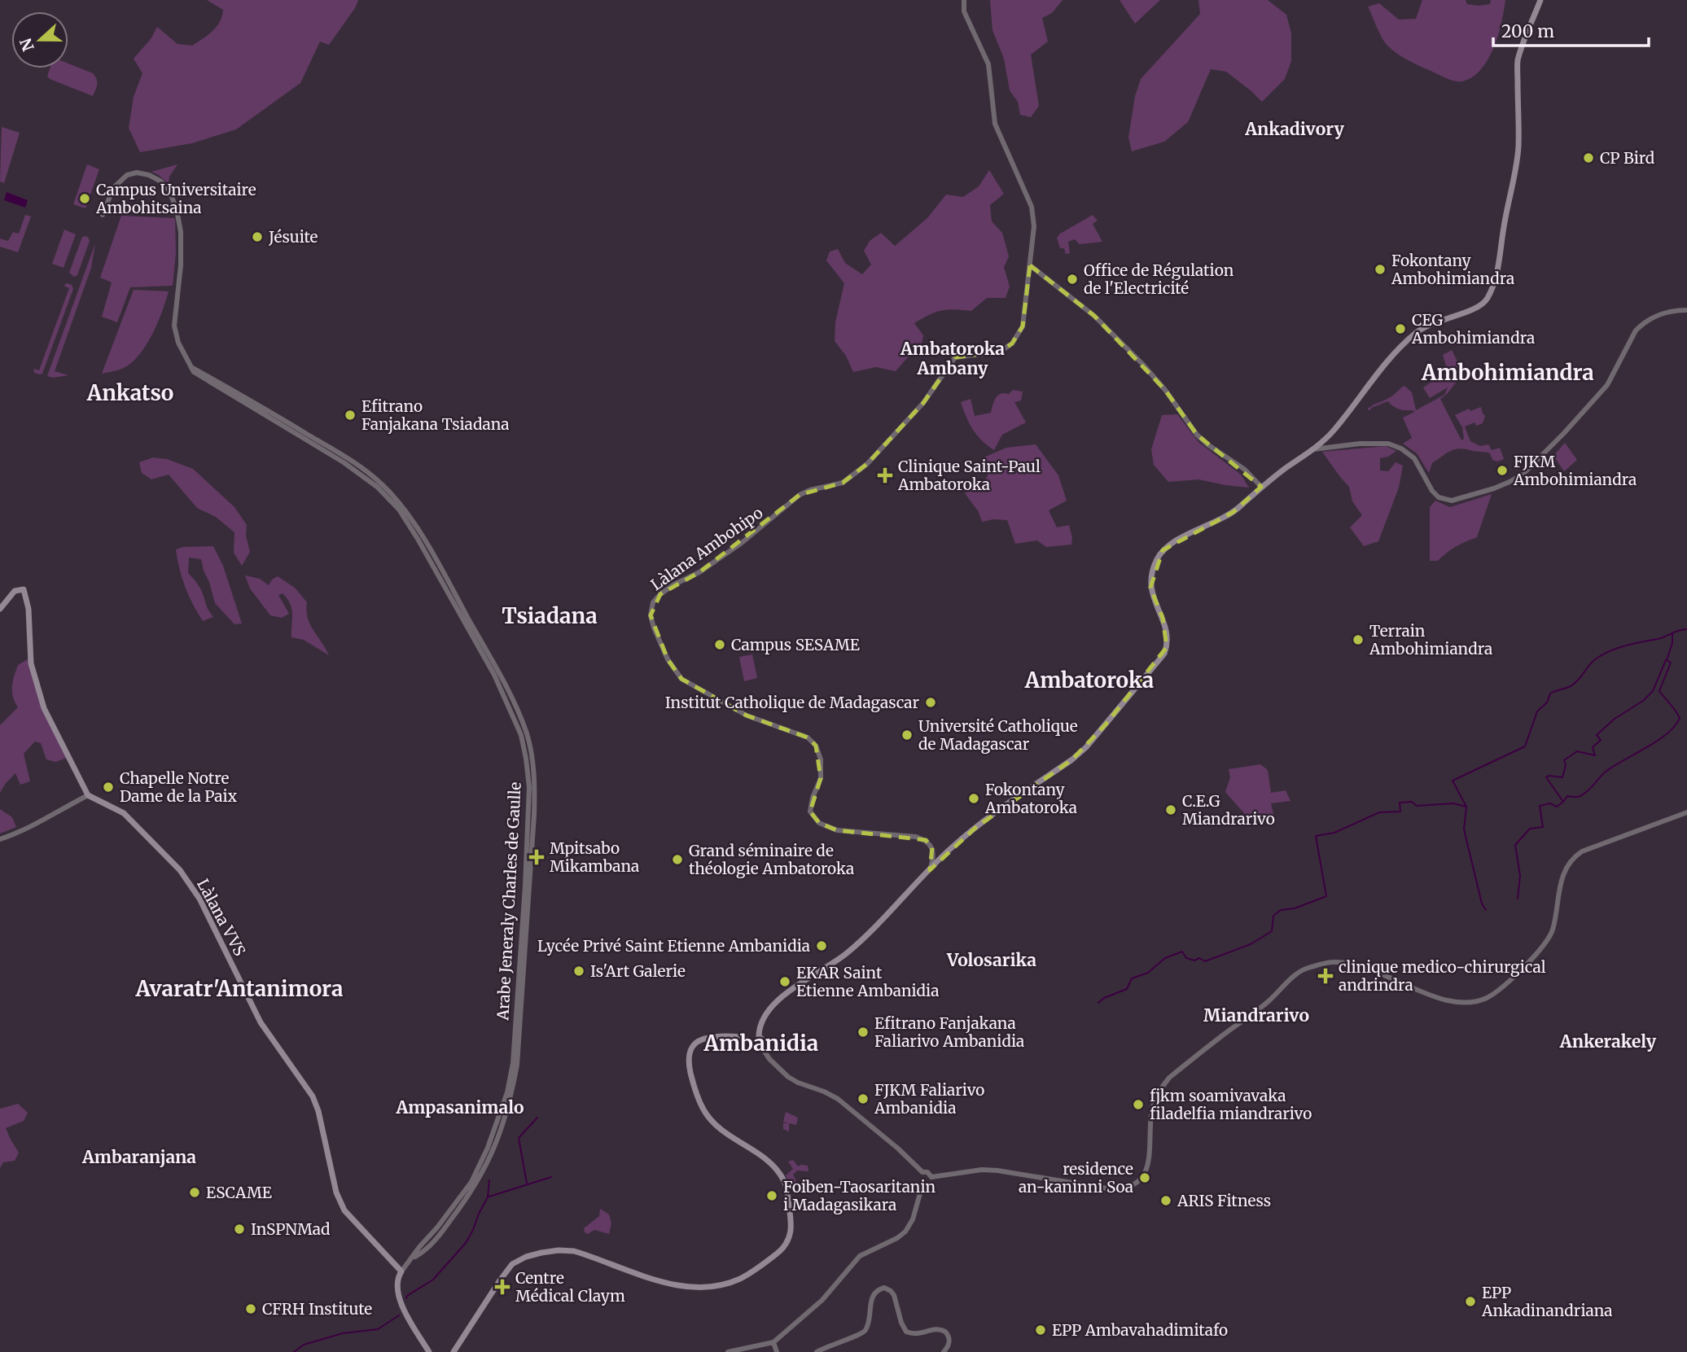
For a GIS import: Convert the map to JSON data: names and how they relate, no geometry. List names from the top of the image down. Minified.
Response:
{"streets":{"main road":["Làlana VVS"],"street":["Làlana Ambohipo","Arabe Jeneraly Charles de Gaulle"]},"crossings":[["Arabe Jeneraly Charles de Gaulle","Làlana VVS"]],"districts":["Ankadivory","Ambatoroka Ambany","Ambohimiandra","Ankatso","Tsiadana","Ambatoroka","Volosarika","Avaratr'Antanimora","Miandrarivo","Ankerakely","Ambanidia","Ampasanimalo","Ambaranjana"],"places":{"other":["CP Bird","Campus Universitaire Ambohitsaina","Jésuite","Fokontany Ambohimiandra","Office de Régulation de l'Electricité","CEG Ambohimiandra","Efitrano Fanjakana Tsiadana","FJKM Ambohimiandra","Terrain Ambohimiandra","Campus SESAME","Institut Catholique de Madagascar","Université Catholique de Madagascar","Chapelle Notre Dame de la Paix","Fokontany Ambatoroka","C.E.G Miandrarivo","Grand séminaire de théologie Ambatoroka","Lycée Privé Saint Etienne Ambanidia","Is'Art Galerie","EKAR Saint Etienne Ambanidia","Efitrano Fanjakana Faliarivo Ambanidia","FJKM Faliarivo Ambanidia","fjkm soamivavaka filadelfia miandrarivo","residence an-kaninni Soa","ESCAME","Foiben-Taosaritanin i Madagasikara","ARIS Fitness","InSPNMad","EPP Ankadinandriana","CFRH Institute","EPP Ambavahadimitafo"],"health":["Clinique Saint-Paul Ambatoroka","Mpitsabo Mikambana","clinique medico-chirurgical andrindra","Centre Médical Claym"]},"scale_bar":"200 m","north":"left"}
